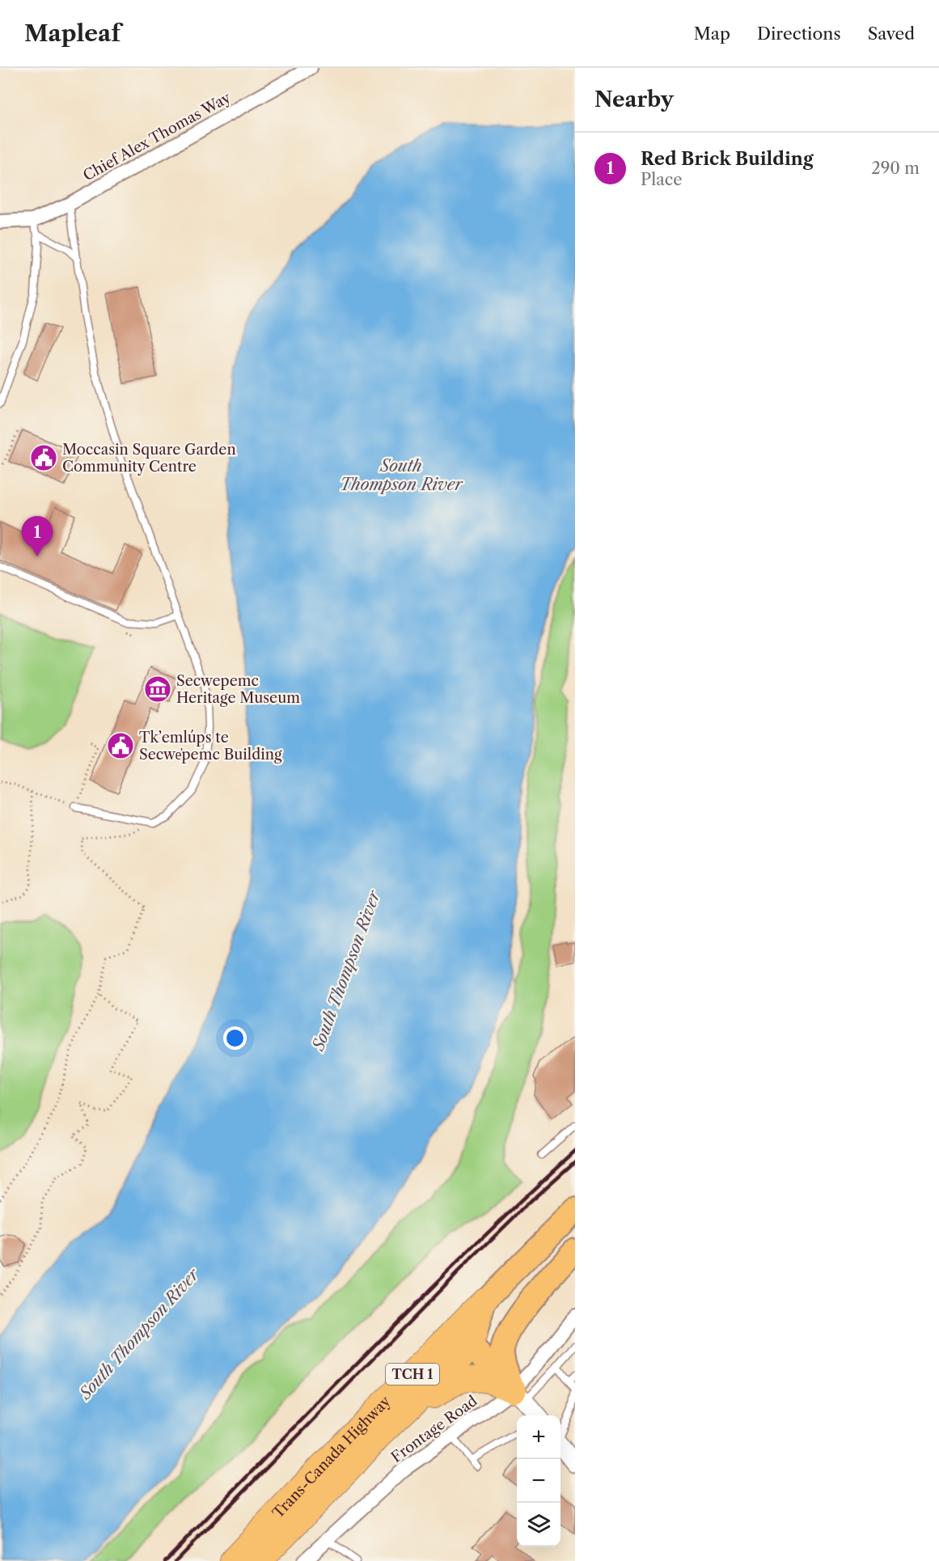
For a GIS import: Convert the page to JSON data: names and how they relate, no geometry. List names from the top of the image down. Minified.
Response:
{"streets":{"highway":["TCH 1","Trans-Canada Highway"],"street":["Chief Alex Thomas Way","Frontage Road"]},"water":["South Thompson River"],"places":{"public building":["Moccasin Square Garden Community Centre","Tk’emlúps te Secwe̓pemc Building"],"museum":["Secwepemc Heritage Museum"]},"page":{"header":"Mapleaf","nav":["Map","Directions","Saved"],"heading":"Nearby","list":[{"mark":"1","name":"Red Brick Building","note":"Place","value":"290 m"}],"pins":"1","map_buttons":["+","−"]}}
